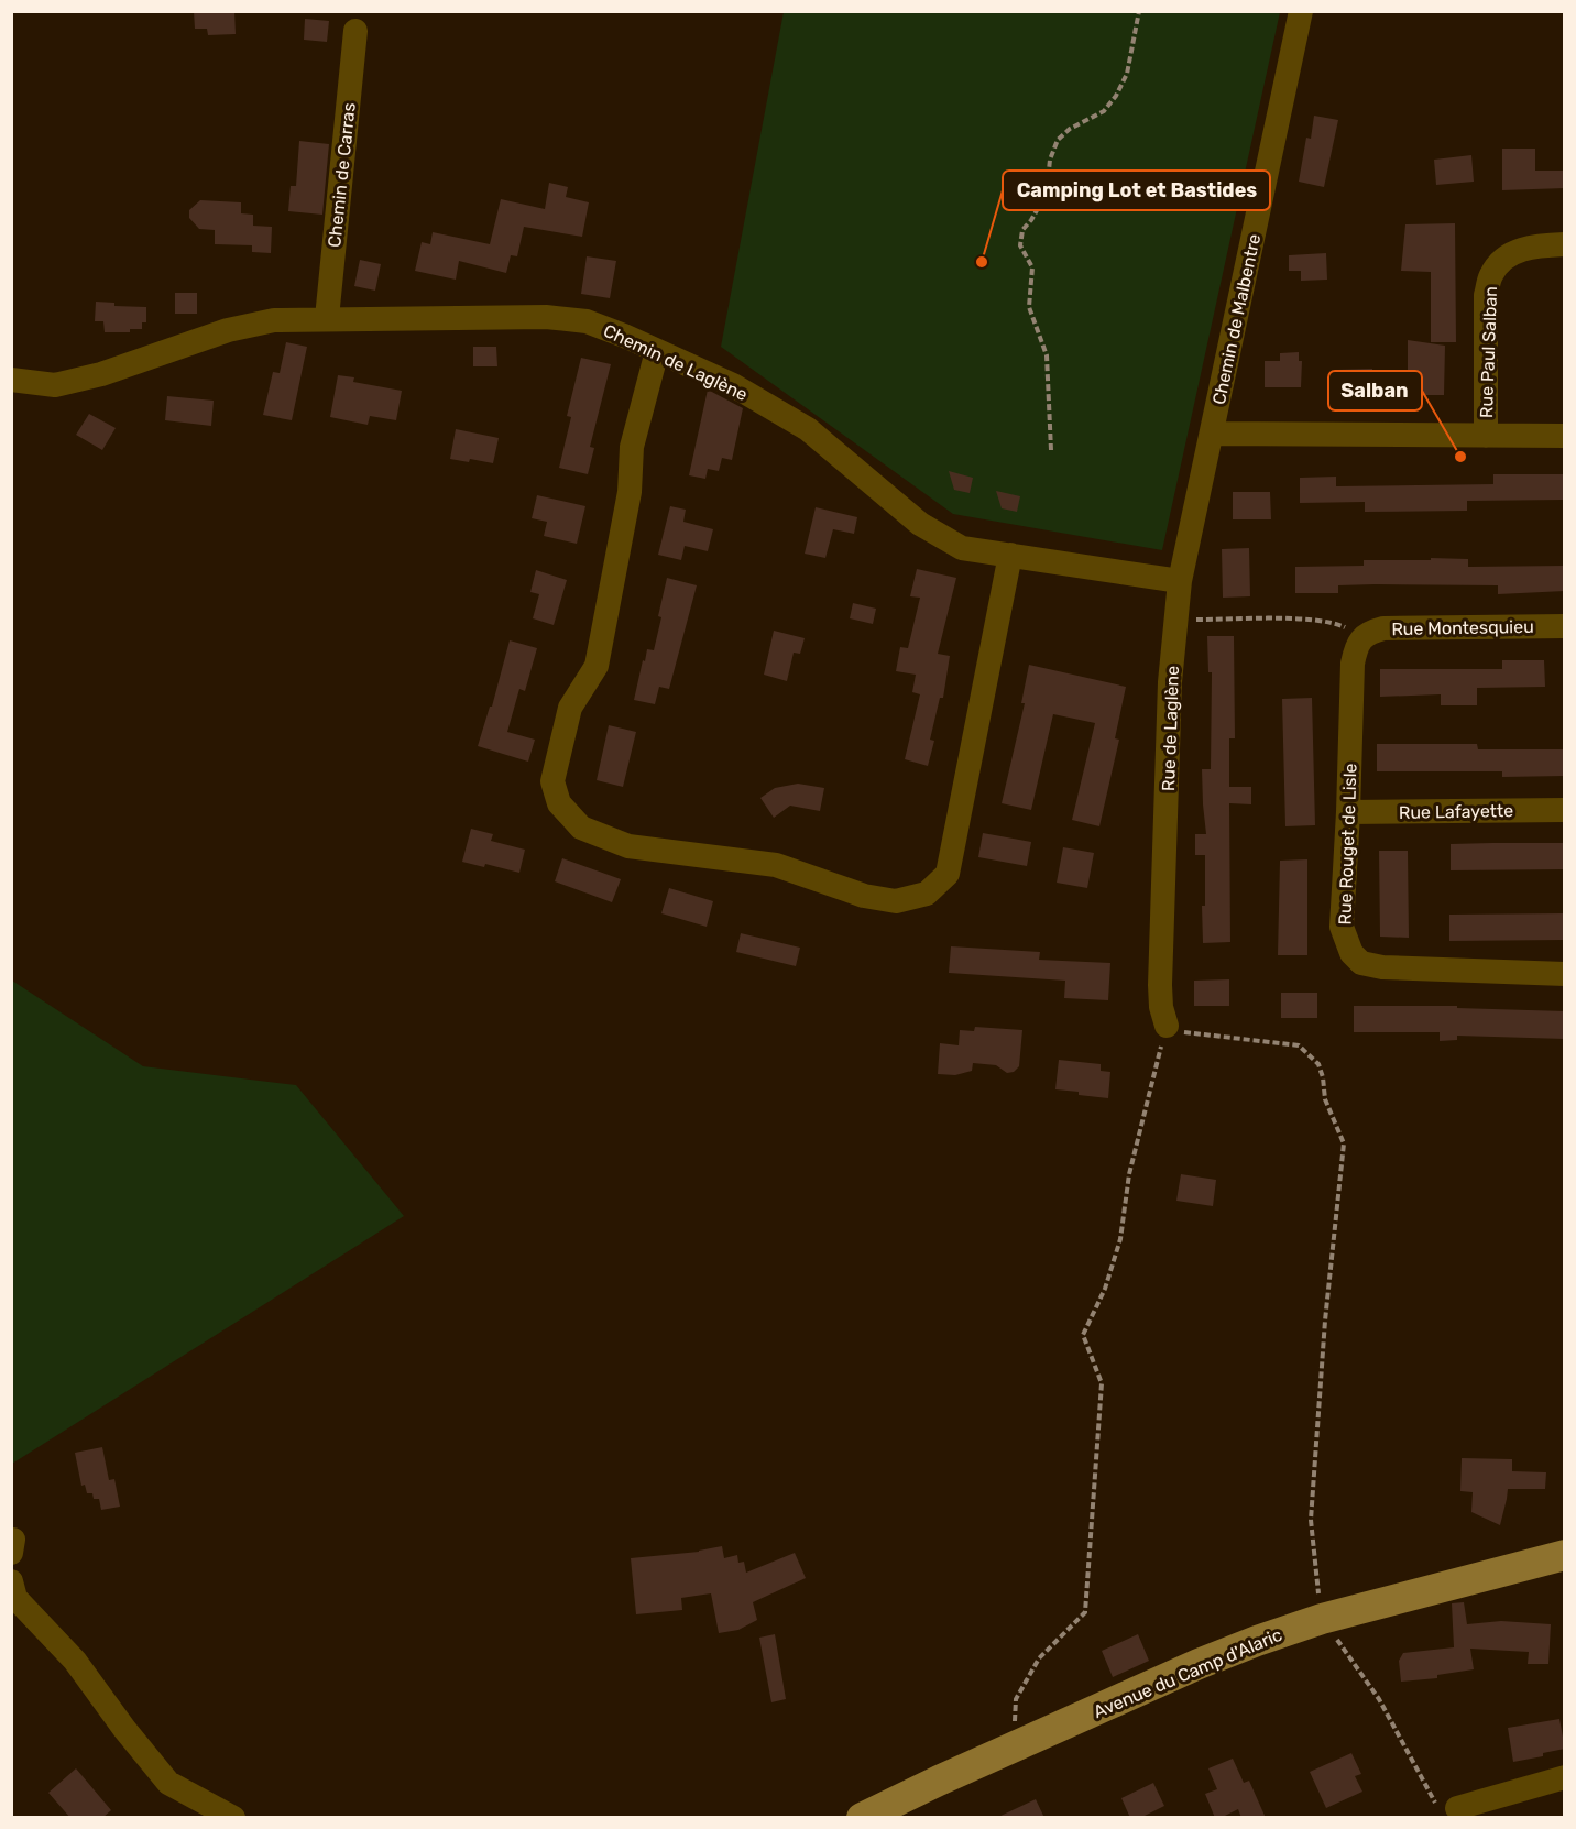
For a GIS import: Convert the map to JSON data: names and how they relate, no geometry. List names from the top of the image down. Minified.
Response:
{"streets":{"main road":["Avenue du Camp d'Alaric"],"street":["Chemin de Carras","Chemin de Malbentre","Rue Paul Salban","Chemin de Laglène","Rue Montesquieu","Rue de Laglène","Rue Lafayette","Rue Rouget de Lisle"]},"crossings":[["Chemin de Carras","Chemin de Laglène"],["Chemin de Malbentre","Rue de Laglène"],["Chemin de Laglène","Rue de Laglène"],["Rue Montesquieu","Rue Rouget de Lisle"],["Rue Lafayette","Rue Rouget de Lisle"]],"places":["Camping Lot et Bastides","Salban"]}
